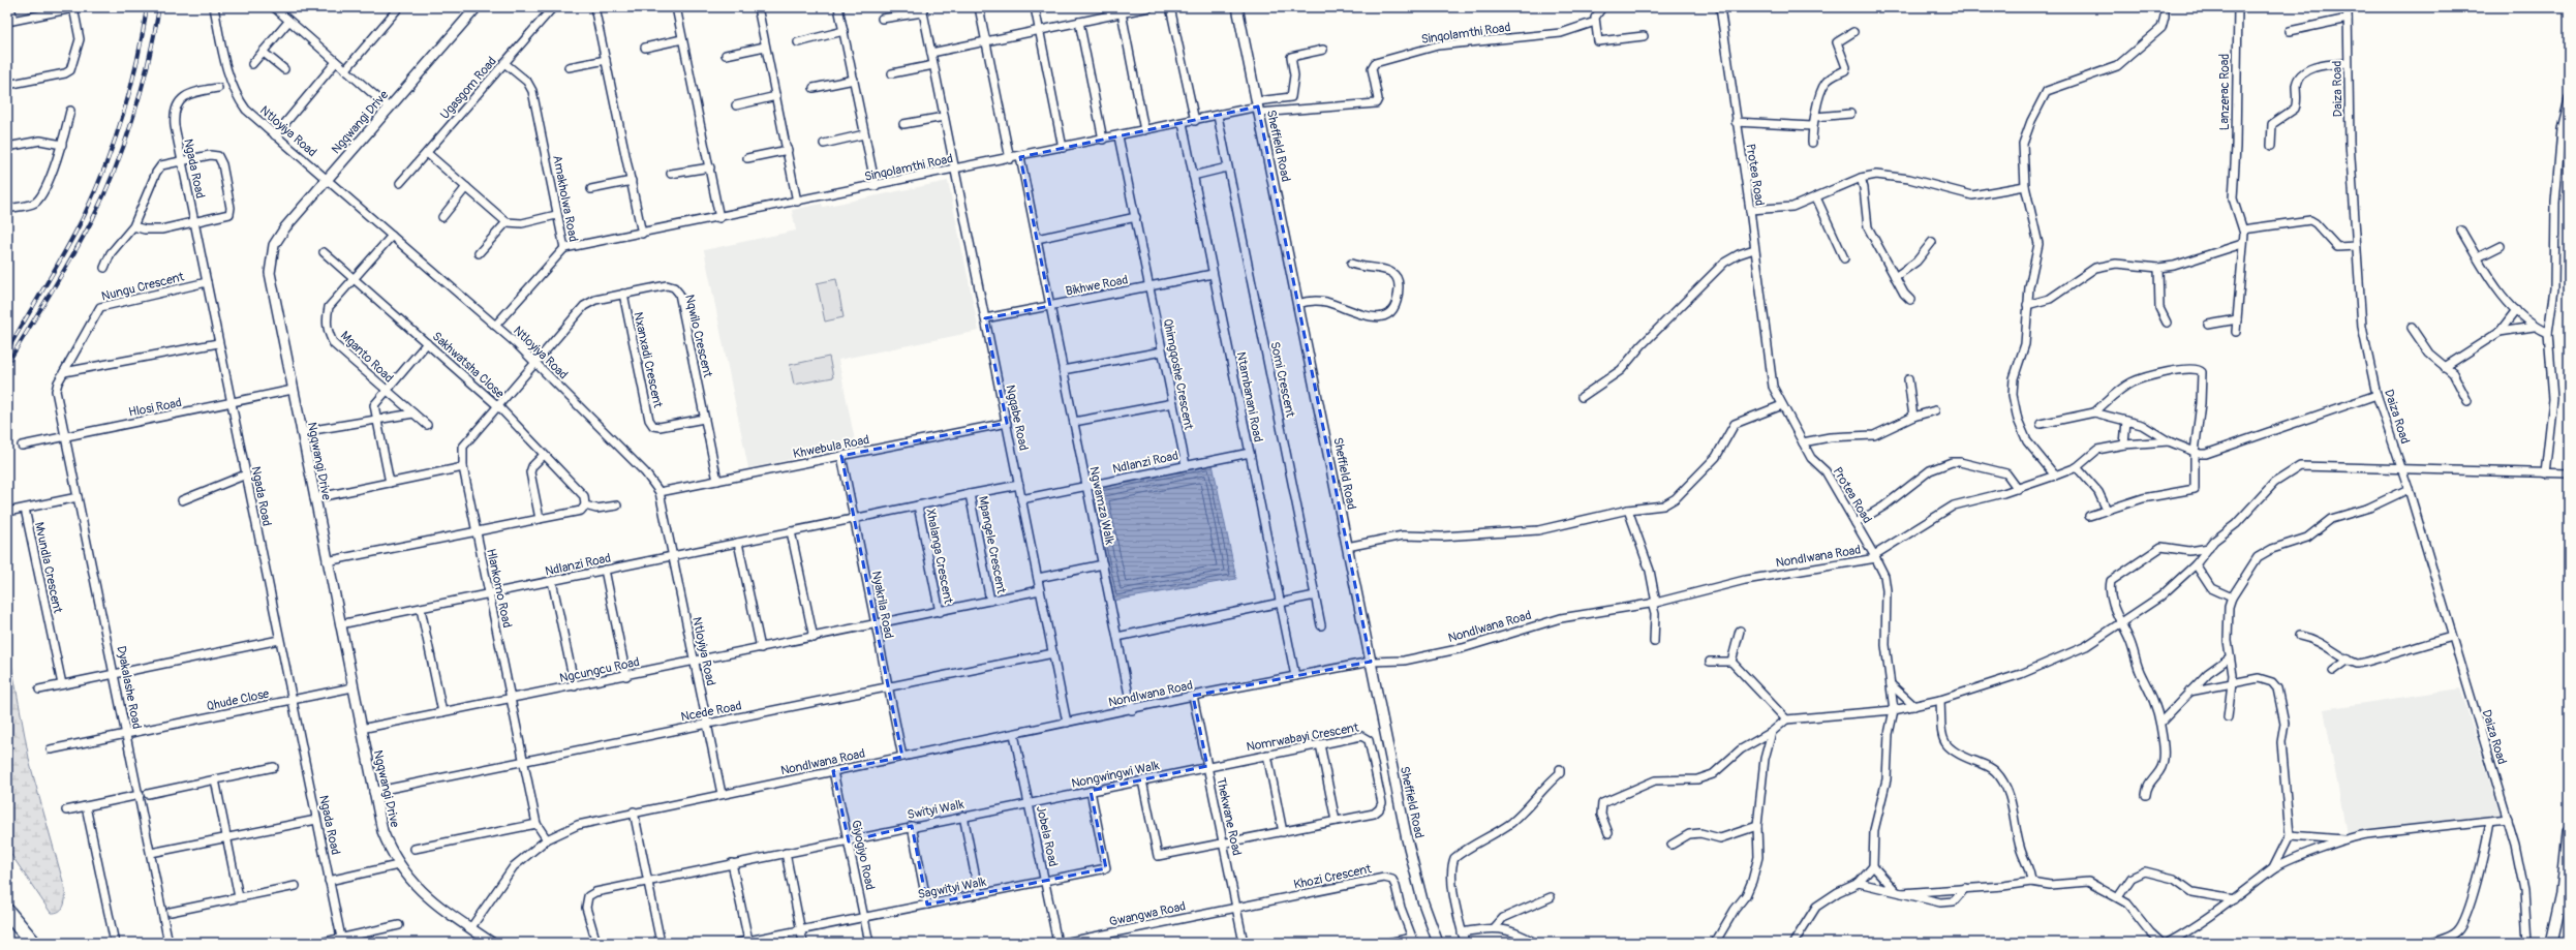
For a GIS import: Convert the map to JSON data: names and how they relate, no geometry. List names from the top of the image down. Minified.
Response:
{"streets":{"street":["Sinqolamthi Road","Ugasgom Road","Daiza Road","Lanzerac Road","Ngqwangi Drive","Ntloyiya Road","Sheffield Road","Ngada Road","Protea Road","Amakholwa Road","Bikhwe Road","Nungu Crescent","Nqwilo Crescent","Mganto Road","Nxanxadi Crescent","Sakhwatsha Close","Qhimgqoshe Crescent","Somi Crescent","Ntambanani Road","Hlosi Road","Ngqabe Road","Khwebula Road","Ndlanzi Road","Ngwamza Walk","Mpangele Crescent","Xhalanga Crescent","Nondlwana Road","Mvundla Crescent","Hlankomo Road","Nyakrila Road","Ngcungcu Road","Dyakalashe Road","Qhude Close","Ncede Road","Nomrwabayi Crescent","Nongwingwi Walk","Swityi Walk","Thekwane Road","Jobela Road","Giyogiyo Road","Khozi Crescent","Sagwityi Walk","Gwangwa Road"]},"crossings":[["Sinqolamthi Road","Sheffield Road"],["Sinqolamthi Road","Amakholwa Road"],["Sinqolamthi Road","Qhimgqoshe Crescent"],["Sinqolamthi Road","Somi Crescent"],["Sinqolamthi Road","Ntambanani Road"],["Sinqolamthi Road","Ngqabe Road"],["Sinqolamthi Road","Ngwamza Walk"],["Ugasgom Road","Amakholwa Road"],["Ngqwangi Drive","Ntloyiya Road"],["Ngqwangi Drive","Hlosi Road"],["Ngqwangi Drive","Ndlanzi Road"],["Ngqwangi Drive","Nondlwana Road"],["Ngqwangi Drive","Ngcungcu Road"],["Ngqwangi Drive","Qhude Close"],["Ngqwangi Drive","Ncede Road"],["Ntloyiya Road","Amakholwa Road"],["Ntloyiya Road","Nqwilo Crescent"],["Ntloyiya Road","Mganto Road"],["Ntloyiya Road","Khwebula Road"],["Ntloyiya Road","Ndlanzi Road"],["Ntloyiya Road","Nondlwana Road"],["Ntloyiya Road","Hlankomo Road"],["Ntloyiya Road","Ngcungcu Road"],["Ntloyiya Road","Ncede Road"],["Sheffield Road","Nondlwana Road"],["Ngada Road","Nungu Crescent"],["Ngada Road","Hlosi Road"],["Ngada Road","Qhude Close"],["Protea Road","Nondlwana Road"],["Bikhwe Road","Qhimgqoshe Crescent"],["Bikhwe Road","Ntambanani Road"],["Bikhwe Road","Ngqabe Road"],["Bikhwe Road","Ngwamza Walk"],["Nungu Crescent","Hlosi Road"],["Nungu Crescent","Dyakalashe Road"],["Nqwilo Crescent","Nxanxadi Crescent"],["Nqwilo Crescent","Khwebula Road"],["Nqwilo Crescent","Hlankomo Road"],["Mganto Road","Sakhwatsha Close"],["Sakhwatsha Close","Hlankomo Road"],["Qhimgqoshe Crescent","Ndlanzi Road"],["Ntambanani Road","Ndlanzi Road"],["Ntambanani Road","Nondlwana Road"],["Hlosi Road","Dyakalashe Road"],["Ngqabe Road","Khwebula Road"],["Ngqabe Road","Ndlanzi Road"],["Ngqabe Road","Mpangele Crescent"],["Ngqabe Road","Nondlwana Road"],["Ngqabe Road","Ncede Road"],["Khwebula Road","Nyakrila Road"],["Ndlanzi Road","Ngwamza Walk"],["Ndlanzi Road","Xhalanga Crescent"],["Ndlanzi Road","Hlankomo Road"],["Ngwamza Walk","Nondlwana Road"],["Xhalanga Crescent","Nyakrila Road"],["Xhalanga Crescent","Ngcungcu Road"],["Nondlwana Road","Hlankomo Road"],["Nondlwana Road","Nyakrila Road"],["Nondlwana Road","Thekwane Road"],["Nondlwana Road","Jobela Road"],["Nondlwana Road","Giyogiyo Road"],["Mvundla Crescent","Dyakalashe Road"],["Hlankomo Road","Ngcungcu Road"],["Hlankomo Road","Ncede Road"],["Nyakrila Road","Ncede Road"],["Dyakalashe Road","Qhude Close"],["Nomrwabayi Crescent","Nongwingwi Walk"],["Nomrwabayi Crescent","Thekwane Road"],["Nongwingwi Walk","Swityi Walk"],["Nongwingwi Walk","Thekwane Road"],["Nongwingwi Walk","Jobela Road"],["Nongwingwi Walk","Sagwityi Walk"],["Swityi Walk","Jobela Road"],["Swityi Walk","Giyogiyo Road"],["Thekwane Road","Khozi Crescent"],["Thekwane Road","Gwangwa Road"],["Jobela Road","Sagwityi Walk"],["Giyogiyo Road","Sagwityi Walk"],["Khozi Crescent","Gwangwa Road"]]}
